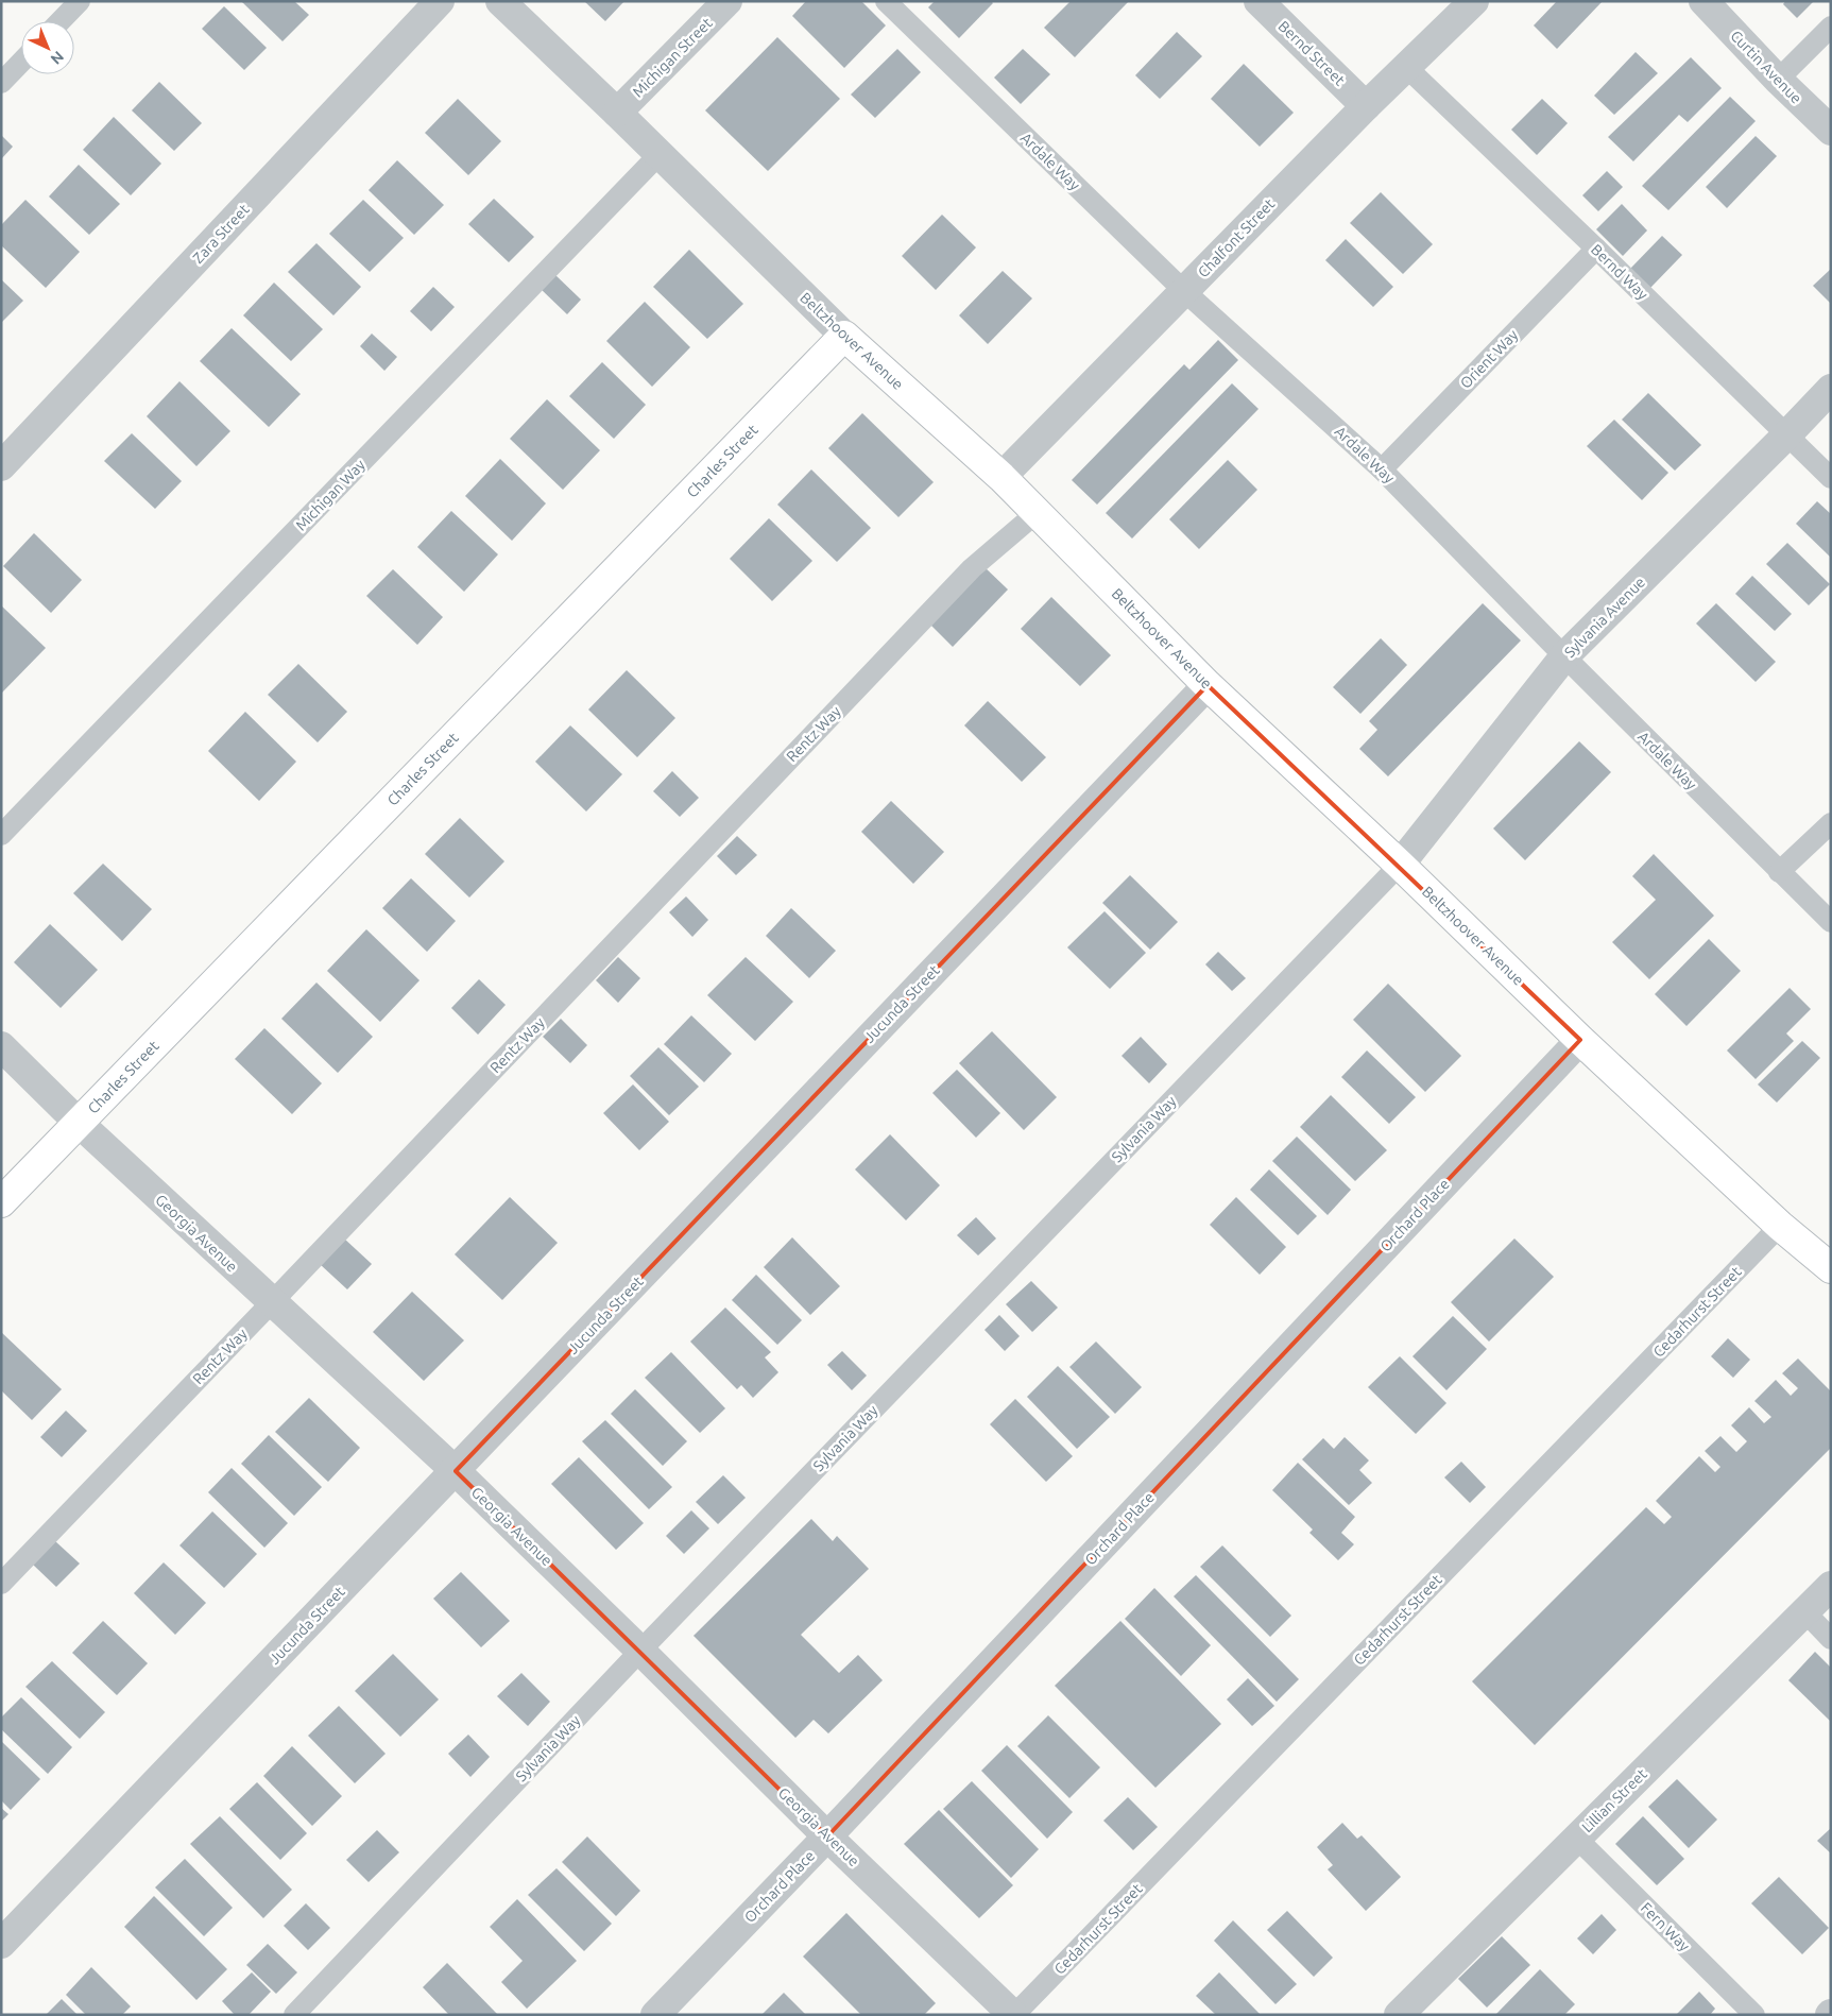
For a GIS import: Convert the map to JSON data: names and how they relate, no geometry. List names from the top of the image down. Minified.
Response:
{"streets":{"street":["Bernd Street","Michigan Street","Curtin Avenue","Zara Street","Chalfont Street","Beltzhoover Avenue","Charles Street","Sylvania Avenue","Jucunda Street","Orchard Place","Georgia Avenue","Lillian Street"],"lane":["Ardale Way","Bernd Way","Orient Way","Michigan Way","Rentz Way","Sylvania Way","Cedarhurst Street","Fern Way"]},"crossings":[["Bernd Street","Chalfont Street"],["Michigan Street","Beltzhoover Avenue"],["Ardale Way","Chalfont Street"],["Ardale Way","Orient Way"],["Ardale Way","Sylvania Avenue"],["Chalfont Street","Bernd Way"],["Chalfont Street","Beltzhoover Avenue"],["Bernd Way","Orient Way"],["Bernd Way","Sylvania Avenue"],["Beltzhoover Avenue","Charles Street"],["Beltzhoover Avenue","Michigan Way"],["Beltzhoover Avenue","Sylvania Avenue"],["Beltzhoover Avenue","Rentz Way"],["Beltzhoover Avenue","Jucunda Street"],["Beltzhoover Avenue","Sylvania Way"],["Beltzhoover Avenue","Orchard Place"],["Beltzhoover Avenue","Cedarhurst Street"],["Charles Street","Georgia Avenue"],["Sylvania Avenue","Sylvania Way"],["Rentz Way","Georgia Avenue"],["Jucunda Street","Georgia Avenue"],["Sylvania Way","Georgia Avenue"],["Orchard Place","Georgia Avenue"],["Georgia Avenue","Cedarhurst Street"],["Lillian Street","Fern Way"]],"north":"bottom right"}
